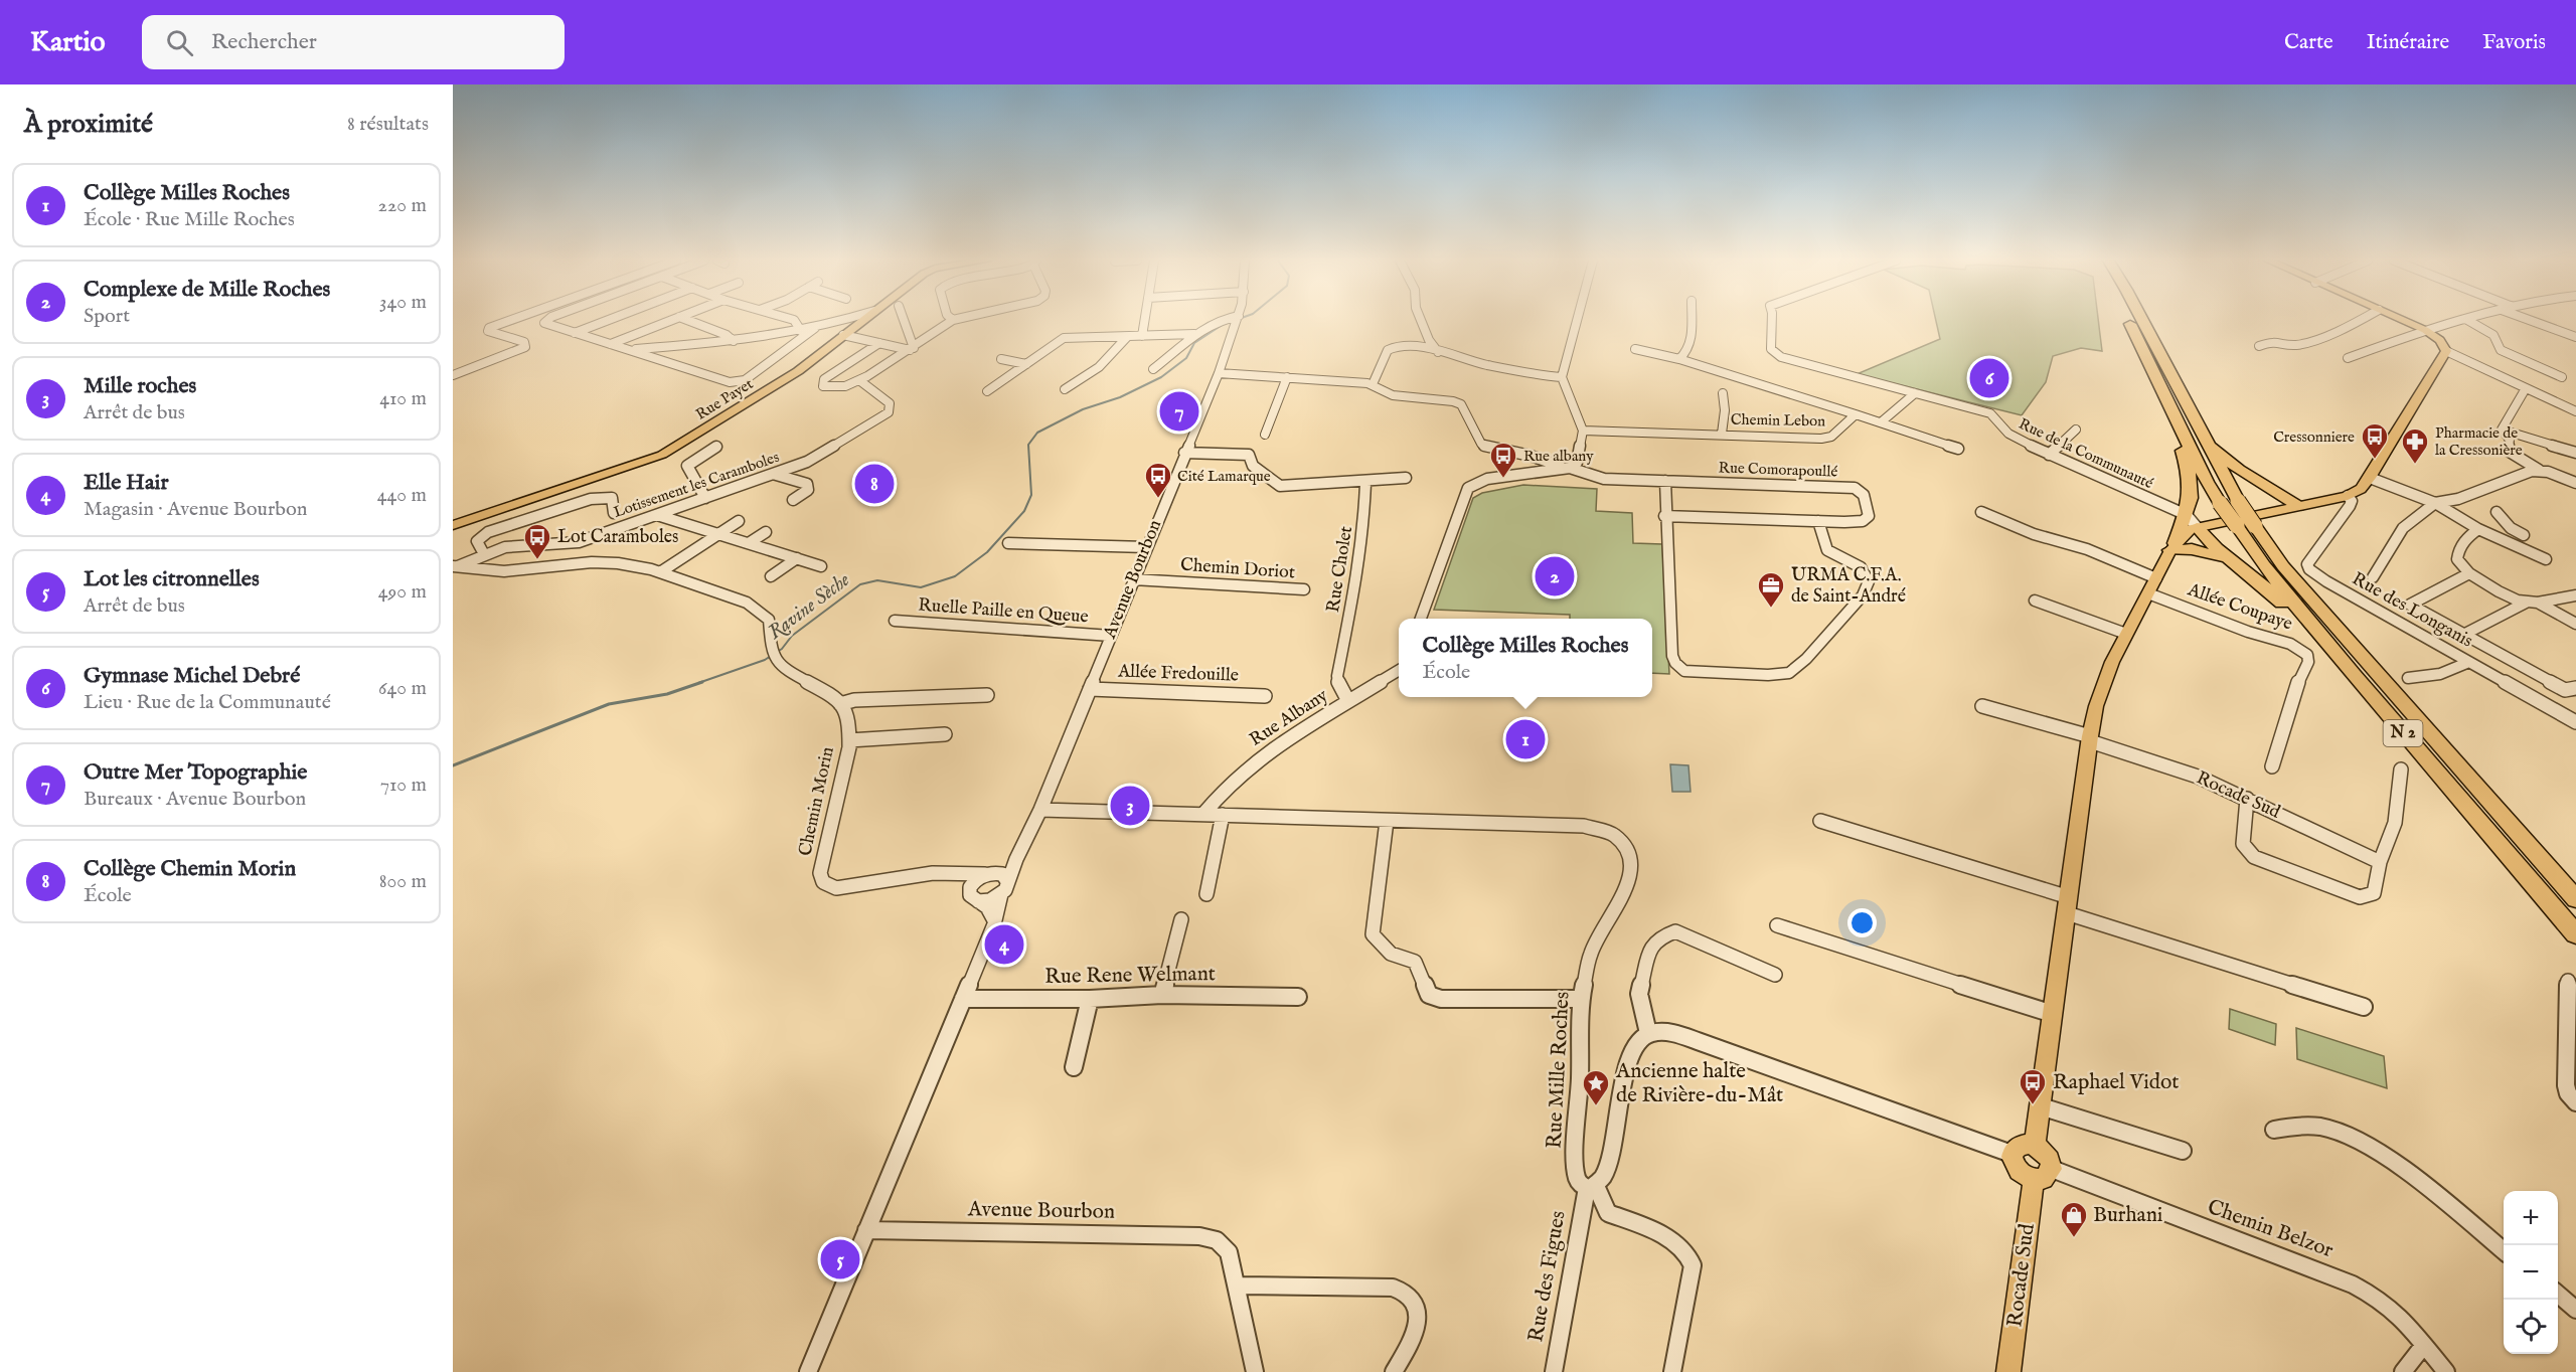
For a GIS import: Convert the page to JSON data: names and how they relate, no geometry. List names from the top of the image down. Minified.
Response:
{"streets":{"highway":["N 2"],"main road":["Rue Payet","Rocade Sud"],"street":["Chemin Lebon","Rue de la Communauté","Rue Comorapoullé","Lotissement les Caramboles","Chemin Doriot","Rue Cholet","Avenue Bourbon","Allée Coupaye","Rue des Longanis","Ruelle Paille en Queue","Allée Fredouille","Rue Albany","Chemin Morin","Rue Rene Welmant","Rue Mille Roches","Chemin Belzor","Rue des Figues"]},"crossings":[["Chemin Doriot","Avenue Bourbon"],["Rue Cholet","Rue Albany"],["Avenue Bourbon","Ruelle Paille en Queue"],["Avenue Bourbon","Allée Fredouille"],["Avenue Bourbon","Chemin Morin"],["Avenue Bourbon","Rue Rene Welmant"],["Avenue Bourbon","Rue Mille Roches"],["Rue Albany","Rue Mille Roches"],["Rocade Sud","Chemin Belzor"],["Rue Mille Roches","Rue des Figues"]],"water":["Ravine Sèche"],"places":{"bus stop":["Cressonniere","Rue albany","Cité Lamarque","Lot Caramboles","Raphael Vidot"],"pharmacy":["Pharmacie de la Cressonière"],"office":["URMA C.F.A. de Saint-André"],"place":["Ancienne halte de Rivière-du-Mât"],"shop":["Burhani"]},"page":{"header":"Kartio","search":"Rechercher","nav":["Carte","Itinéraire","Favoris"],"heading":["À proximité","8 résultats"],"list":[{"mark":"1","name":"Collège Milles Roches","note":"École · Rue Mille Roches","value":"220 m"},{"mark":"2","name":"Complexe de Mille Roches","note":"Sport","value":"340 m"},{"mark":"3","name":"Mille roches","note":"Arrêt de bus","value":"410 m"},{"mark":"4","name":"Elle Hair","note":"Magasin · Avenue Bourbon","value":"440 m"},{"mark":"5","name":"Lot les citronnelles","note":"Arrêt de bus","value":"490 m"},{"mark":"6","name":"Gymnase Michel Debré","note":"Lieu · Rue de la Communauté","value":"640 m"},{"mark":"7","name":"Outre Mer Topographie","note":"Bureaux · Avenue Bourbon","value":"710 m"},{"mark":"8","name":"Collège Chemin Morin","note":"École","value":"800 m"}],"pins":["6","7","8","2","1","3","4","5"],"popup":["Collège Milles Roches","École"],"map_buttons":["+","−"]}}
